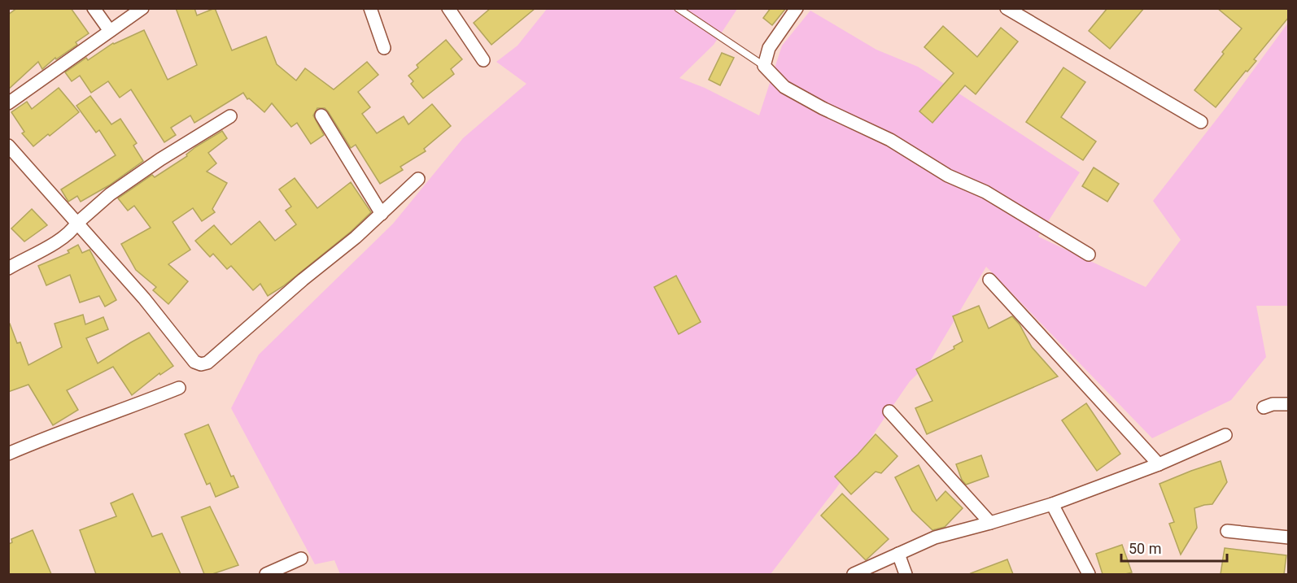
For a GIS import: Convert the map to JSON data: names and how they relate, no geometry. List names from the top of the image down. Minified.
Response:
{"scale_bar":"50 m"}
